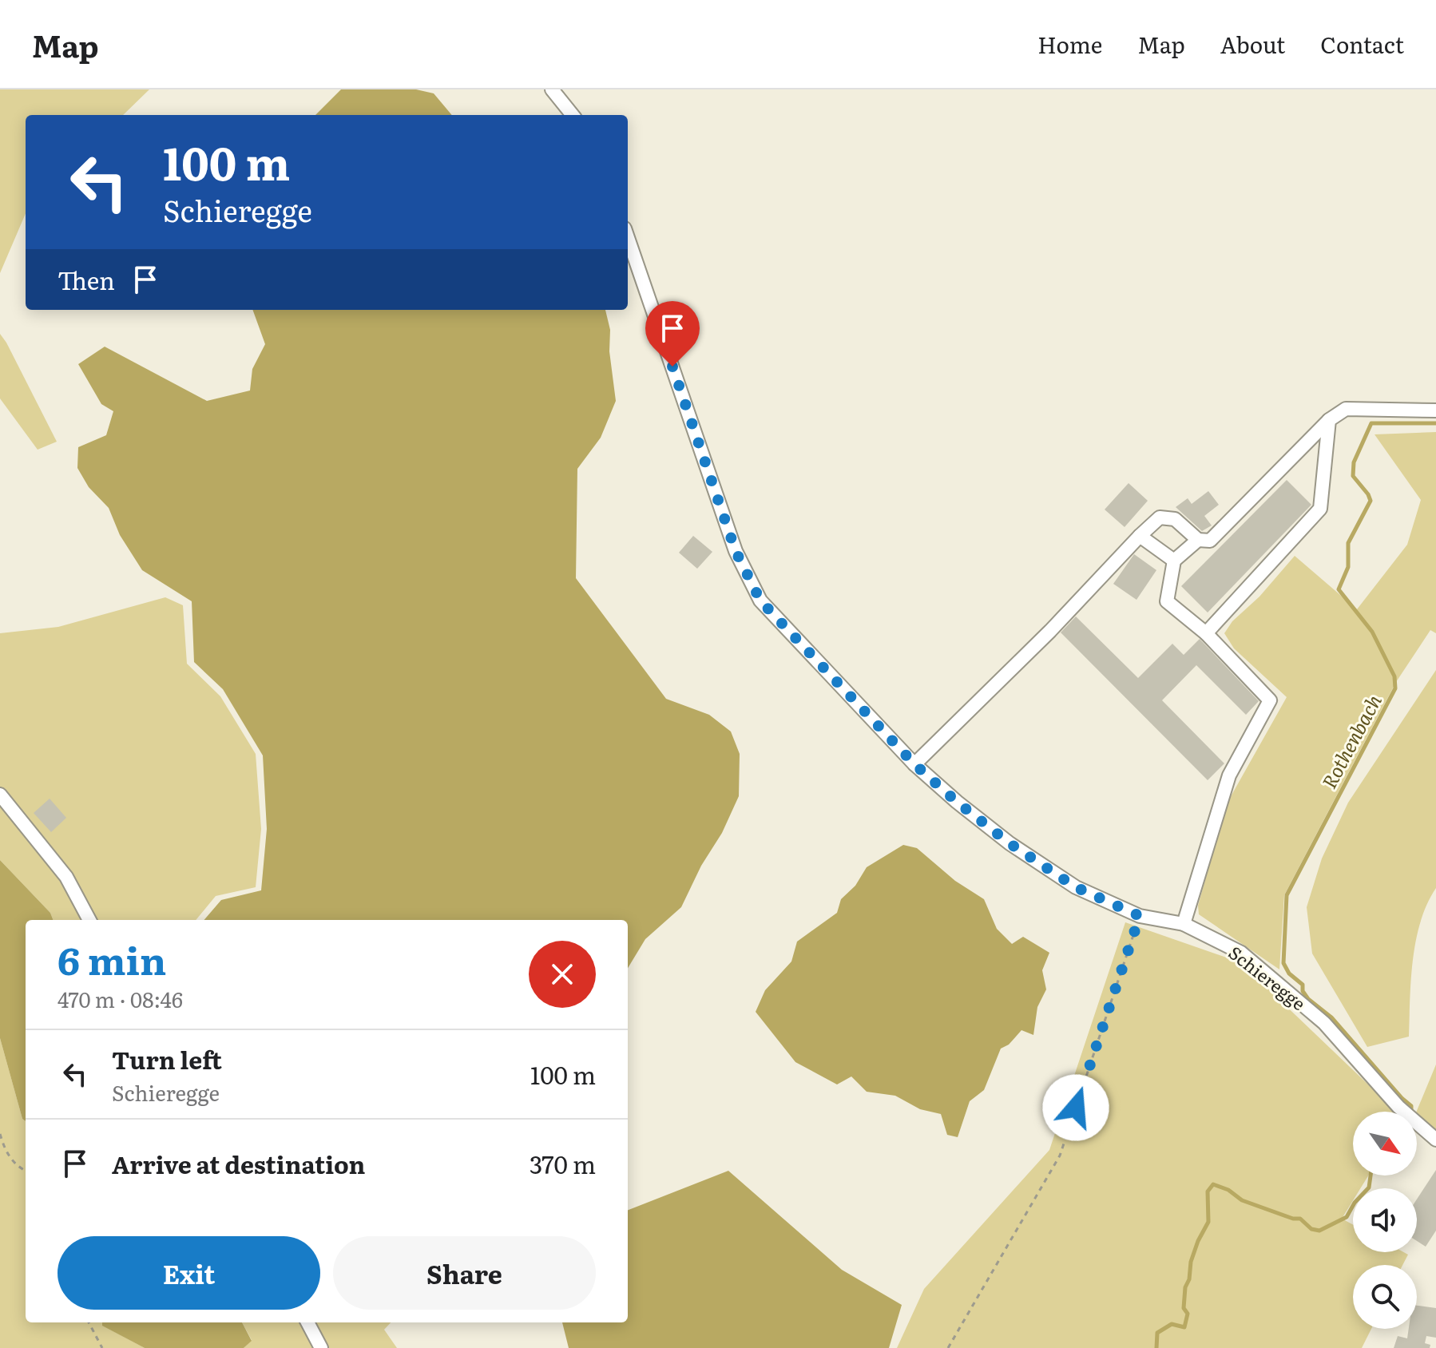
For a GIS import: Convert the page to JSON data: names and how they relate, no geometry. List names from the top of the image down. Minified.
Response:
{"streets":{"street":["Schieregge"]},"water":["Rothenbach"],"north":"bottom right","page":{"header":"Map","nav":["Home","Map","About","Contact"],"turn":["100 m","Schieregge"],"then":"Then","heading":["6 min","470 m · 08:46"],"list":[{"name":"Turn left","note":"Schieregge","value":"100 m"},{"name":"Arrive at destination","value":"370 m"}],"buttons":["Exit","Share"]}}
